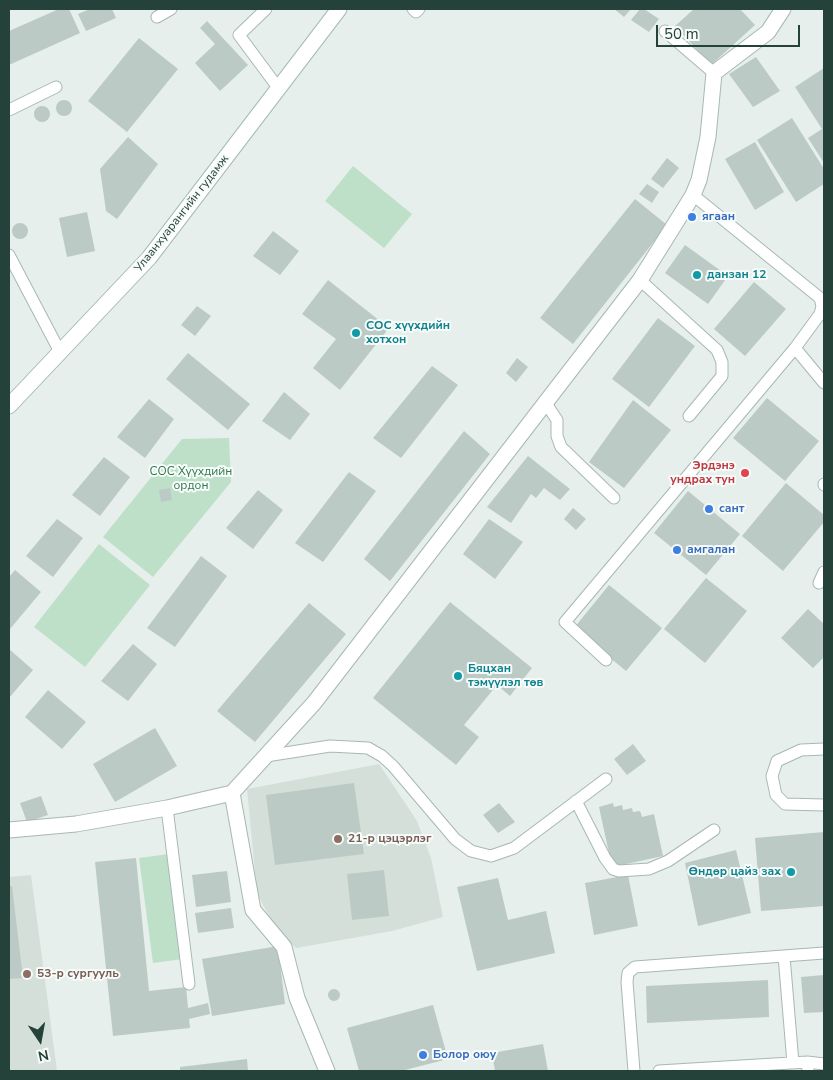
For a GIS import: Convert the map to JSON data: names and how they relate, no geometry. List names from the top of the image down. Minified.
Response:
{"streets":{"street":["Улаанхуарангийн гудамж"]},"parks":["СОС Хүүхдийн ордон"],"places":["ягаан","данзан 12","СОС хүүхдийн хотхон","Эрдэнэ ундрах тун","сант","амгалан","Бяцхан тэмүүлэл төв","21-р цэцэрлэг","Өндөр цайз зах","53-р сургууль","Болор оюу"],"scale_bar":"50 m","north":"bottom"}
